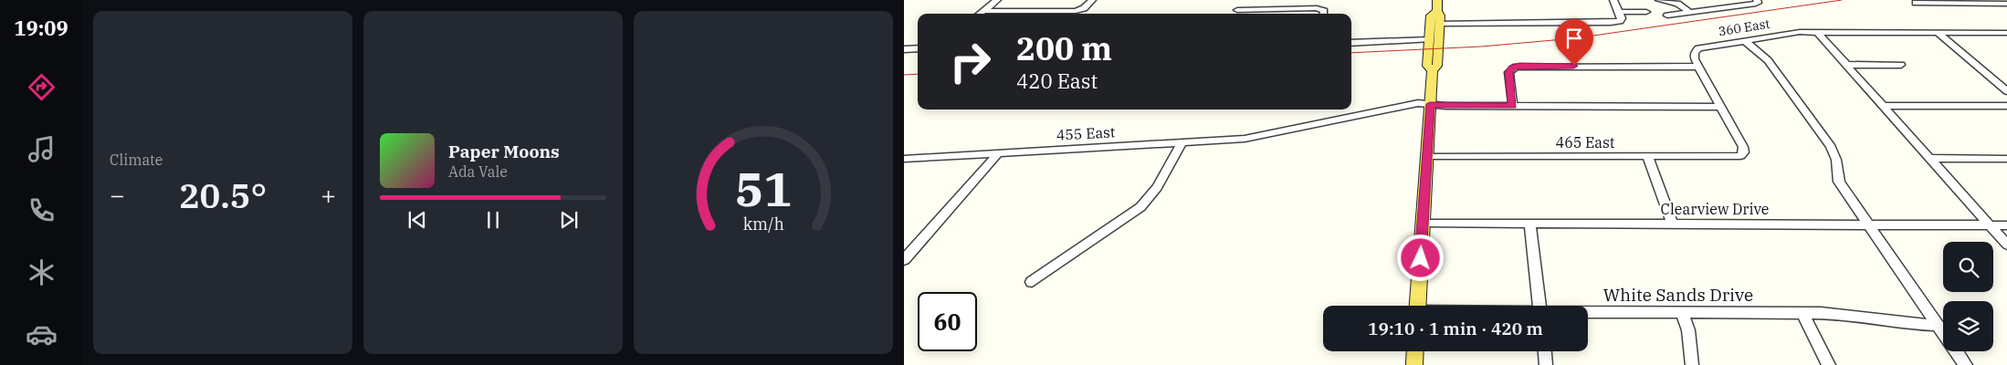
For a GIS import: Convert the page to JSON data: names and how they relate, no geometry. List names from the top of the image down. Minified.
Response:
{"streets":{"street":["360 East","455 East","465 East","Clearview Drive","White Sands Drive"]},"crossings":[["455 East","465 East"]],"page":{"tabs":"19:09","tile":"Climate","turn":["200 m","420 East"],"song":["Paper Moons","Ada Vale"],"heat":["−","20.5°","+"],"limit":"60","trip":"19:10 · 1 min · 420 m","gauge":["51","km/h"]}}
